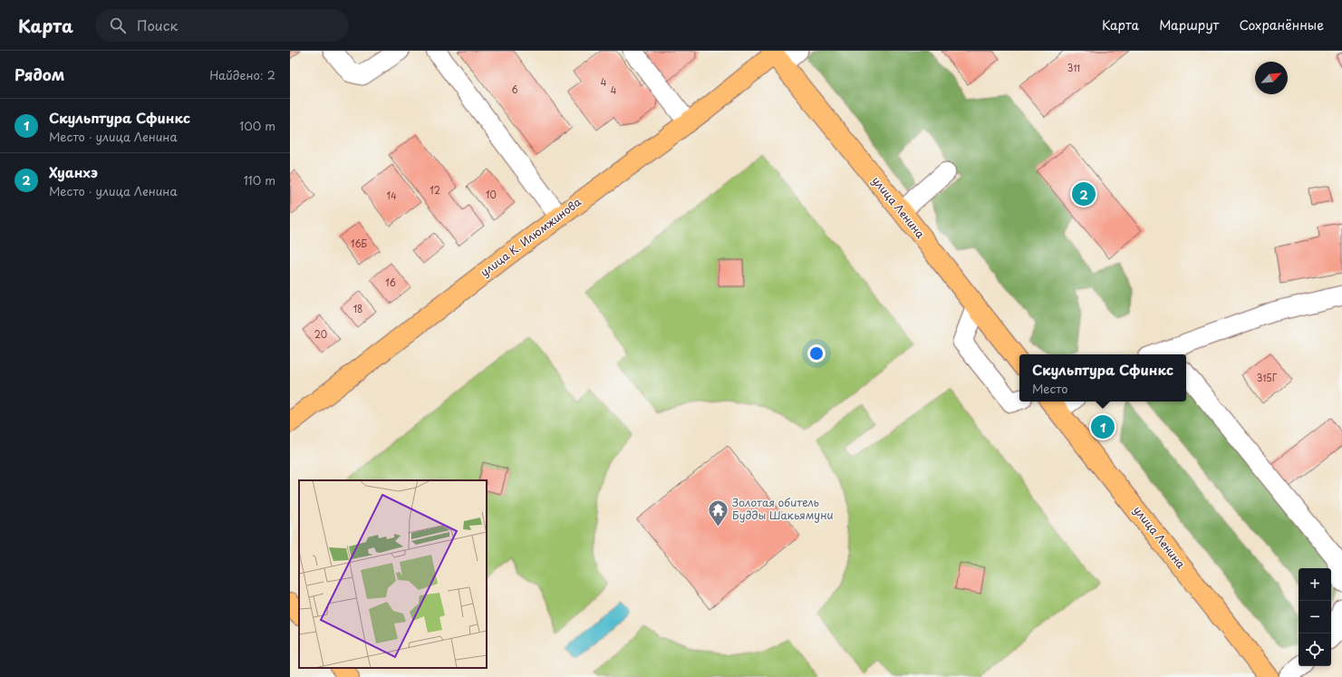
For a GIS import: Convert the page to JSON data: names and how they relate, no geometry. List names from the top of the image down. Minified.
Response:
{"streets":{"main road":["улица Ленина","улица К. Илюмжинова"]},"crossings":[["улица Ленина","улица К. Илюмжинова"]],"places":{"temple":["Золотая обитель Будды Шакьямуни"]},"house_numbers":["311","4","6","4","12","10","14","16Б","16","18","20","315Г"],"north":"top right","page":{"header":"Карта","search":"Поиск","nav":["Карта","Маршрут","Сохранённые"],"heading":["Рядом","Найдено: 2"],"list":[{"mark":"1","name":"Скульптура Сфинкс","note":"Место · улица Ленина","value":"100 m"},{"mark":"2","name":"Хуанхэ","note":"Место · улица Ленина","value":"110 m"}],"pins":["2","1"],"popup":["Скульптура Сфинкс","Место"],"map_buttons":["+","−"]}}
